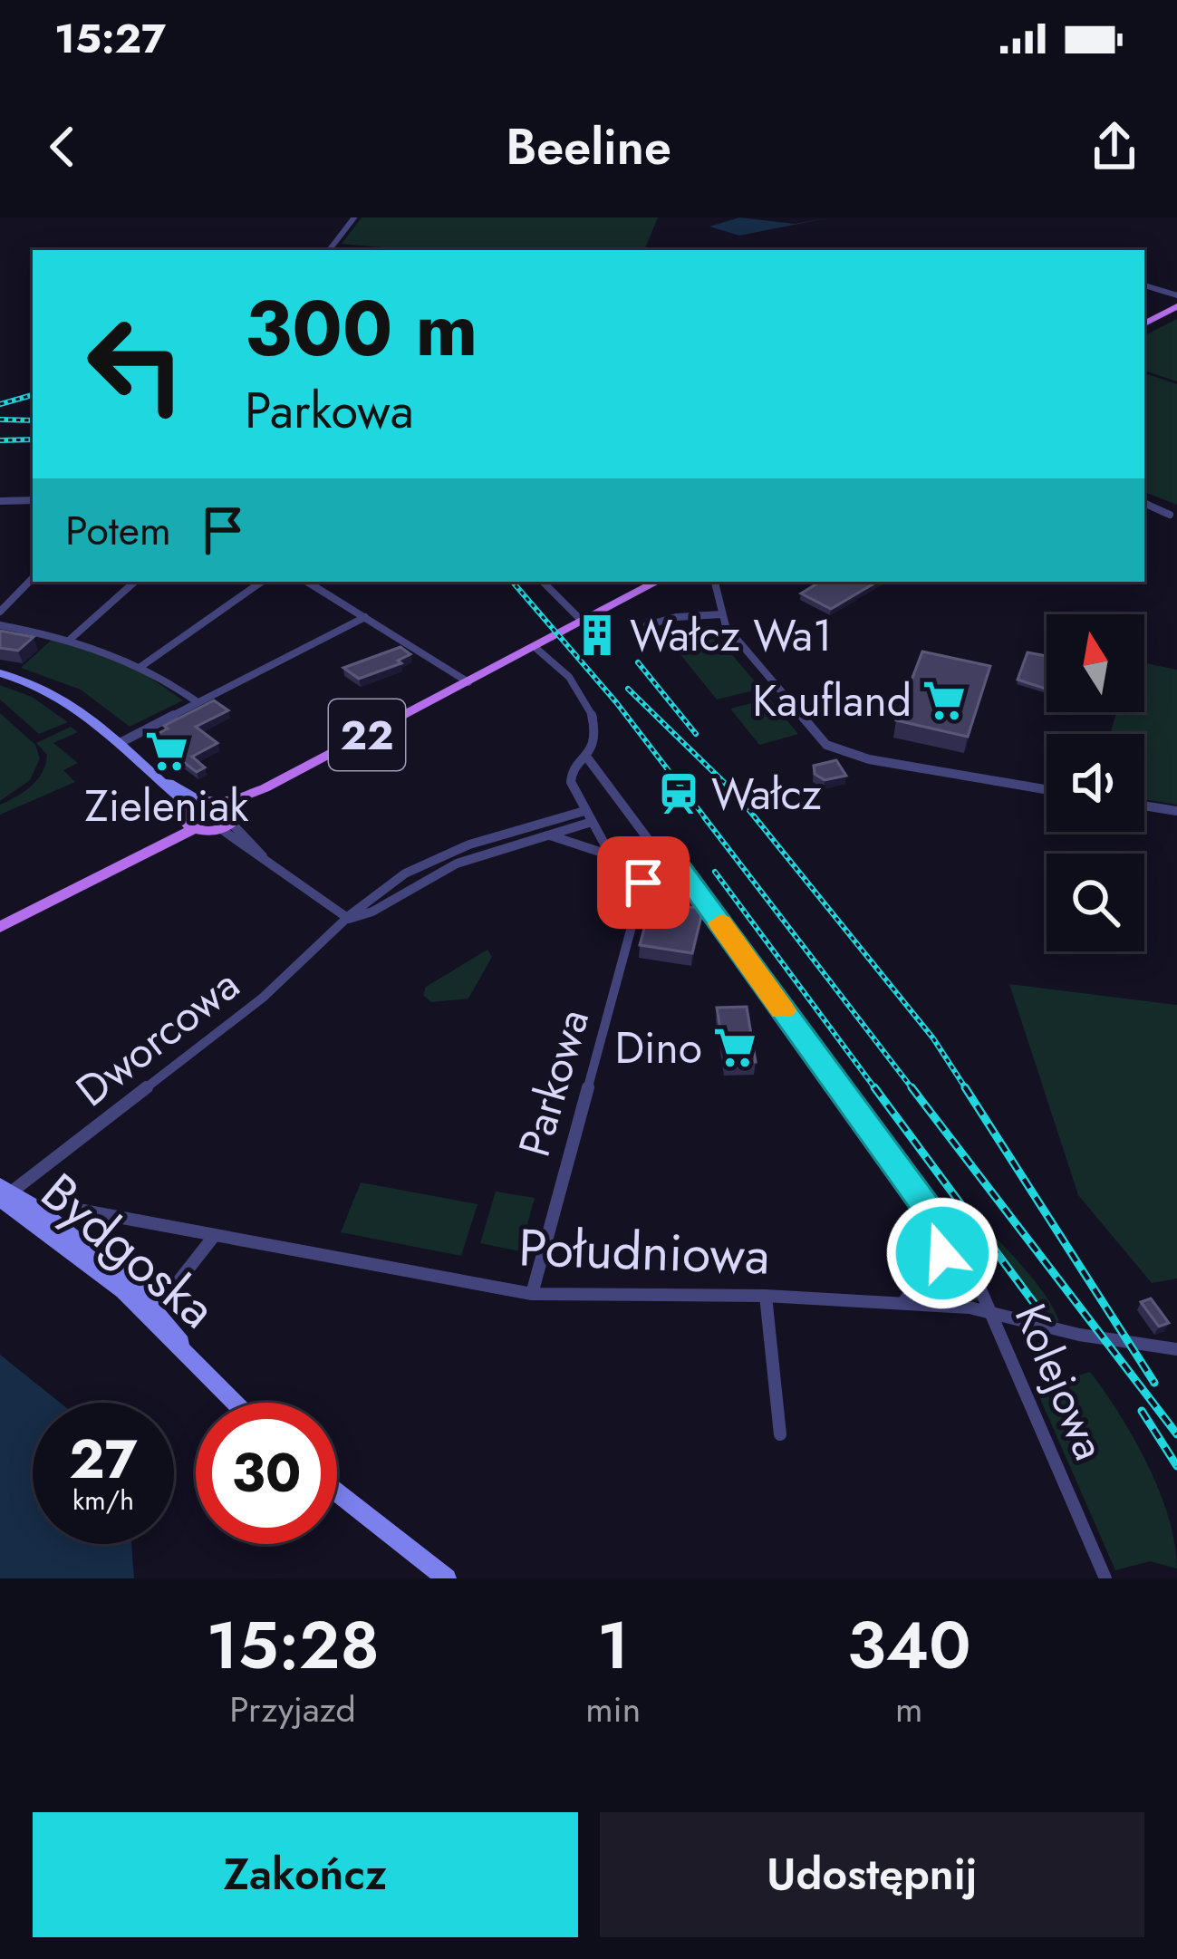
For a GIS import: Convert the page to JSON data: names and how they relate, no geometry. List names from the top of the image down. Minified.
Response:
{"streets":{"main road":["22"],"street":["Dworcowa","Parkowa","Bydgoska","Południowa","Kolejowa"]},"crossings":[["Dworcowa","Bydgoska"],["Parkowa","Południowa"],["Południowa","Kolejowa"]],"places":{"building":["Wałcz Wa1"],"supermarket":["Kaufland","Zieleniak","Dino"],"station":["Wałcz"]},"north":"top","page":{"status":"15:27","header":"Beeline","turn":["300 m","Parkowa"],"then":"Potem","speed":"27 km/h","limit":"30","eta":["15:28","Przyjazd","1","min","340","m"],"buttons":["Zakończ","Udostępnij"]}}
